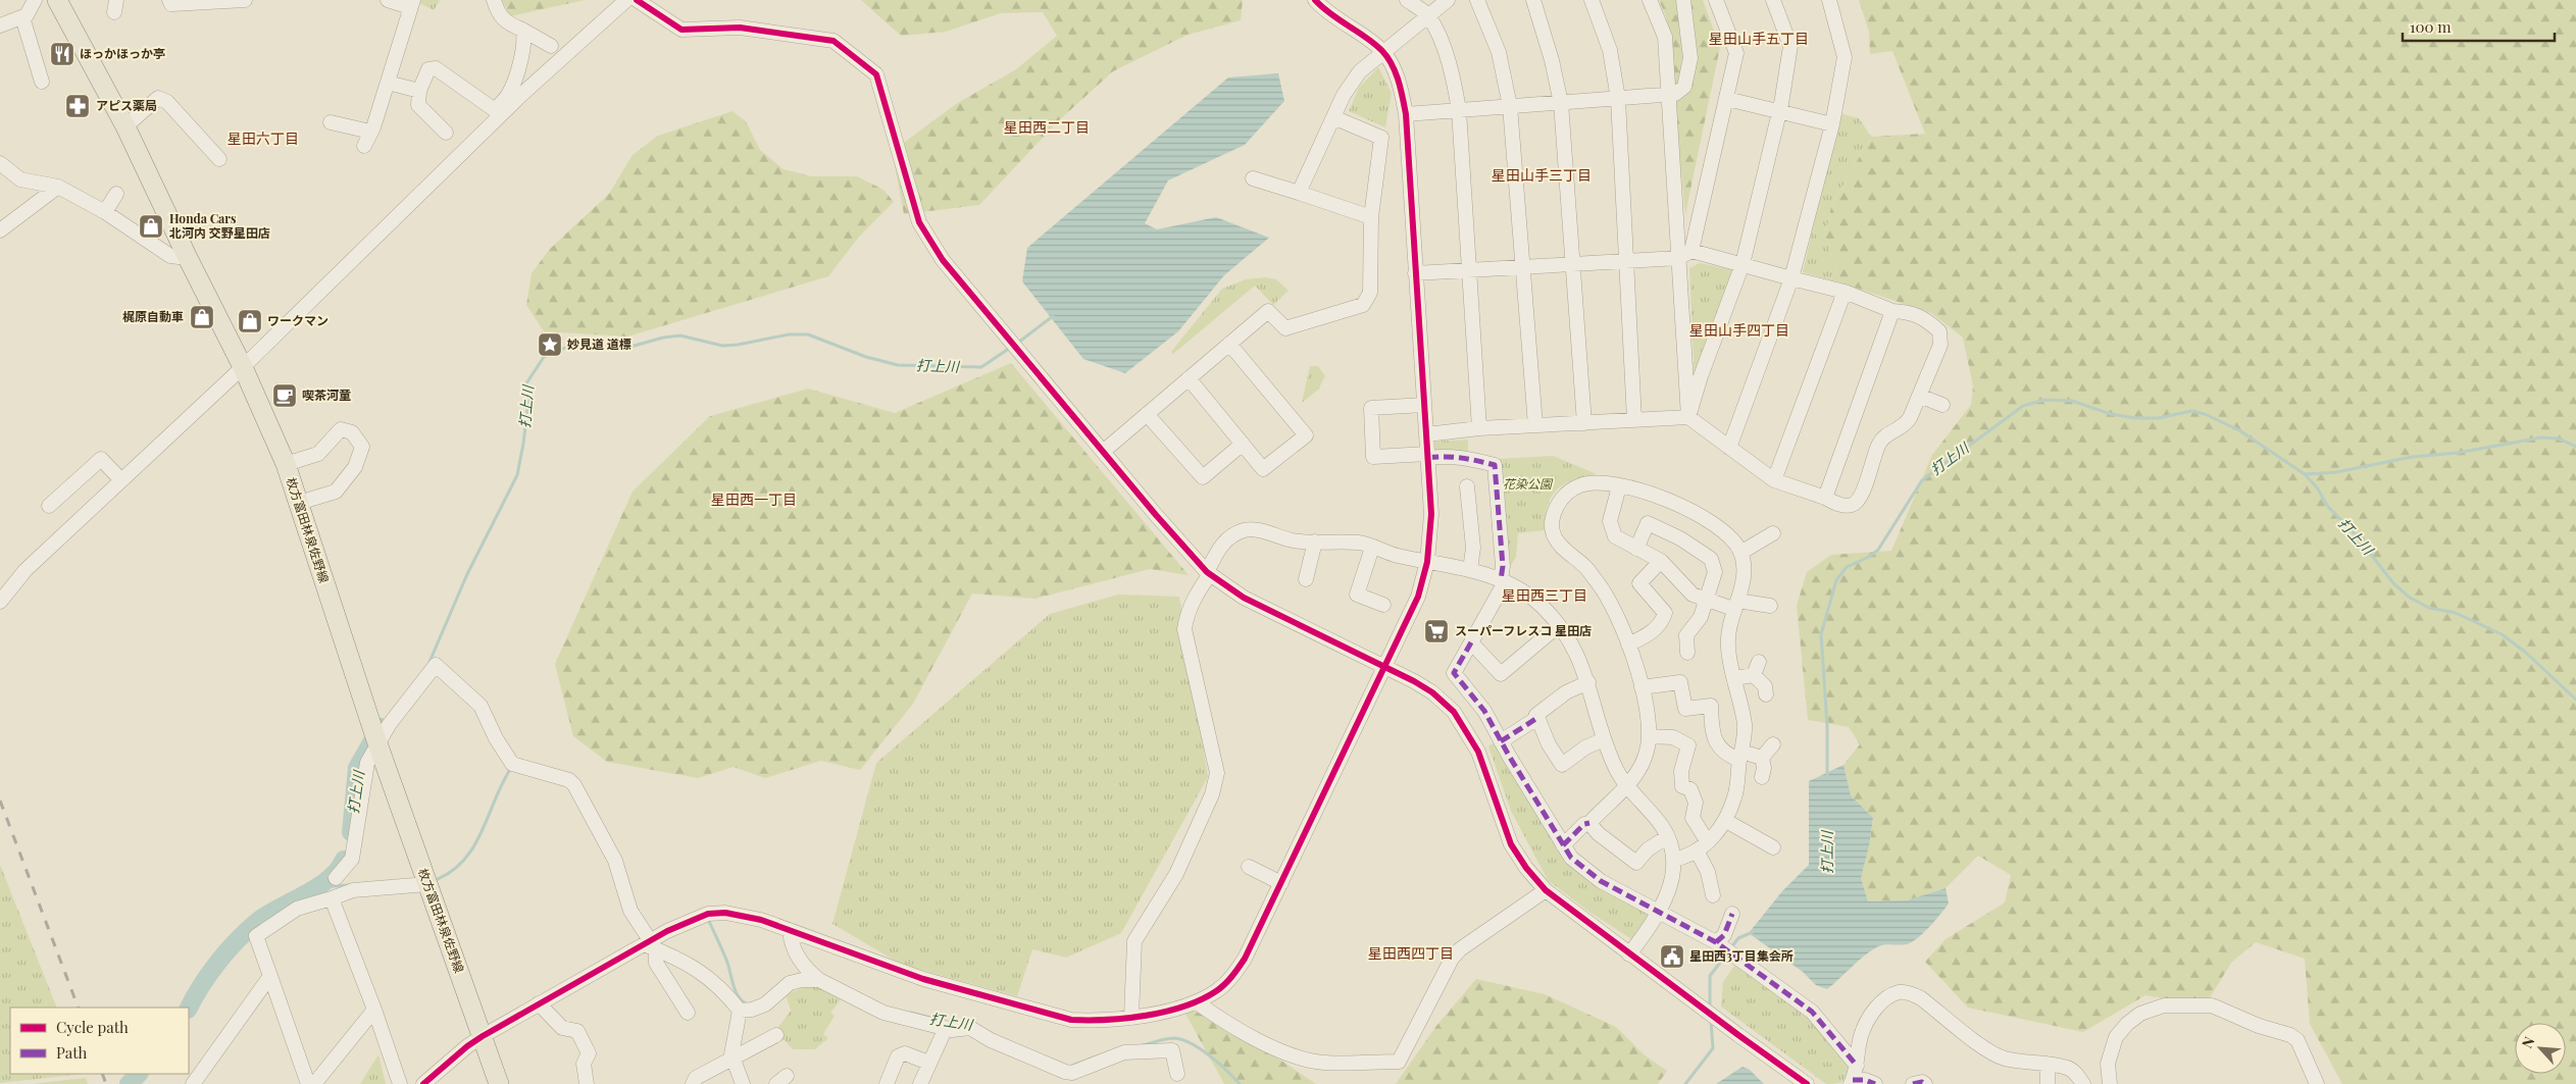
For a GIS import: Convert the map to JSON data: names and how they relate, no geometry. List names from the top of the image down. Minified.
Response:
{"streets":{"main road":["枚方富田林泉佐野線"]},"districts":["星田山手五丁目","星田西二丁目","星田六丁目","星田山手三丁目","星田山手四丁目","星田西一丁目","星田西三丁目","星田西四丁目"],"water":["打上川"],"parks":["花染公園"],"places":{"restaurant":["ほっかほっか亭"],"pharmacy":["アピス薬局"],"shop":["Honda Cars 北河内 交野星田店","梶原自動車","ワークマン"],"place":["妙見道 道標"],"cafe":["喫茶河童"],"supermarket":["スーパーフレスコ 星田店"],"public building":["星田西3丁目集会所"]},"legend":["Cycle path","Path"],"scale_bar":"100 m","north":"top left"}
